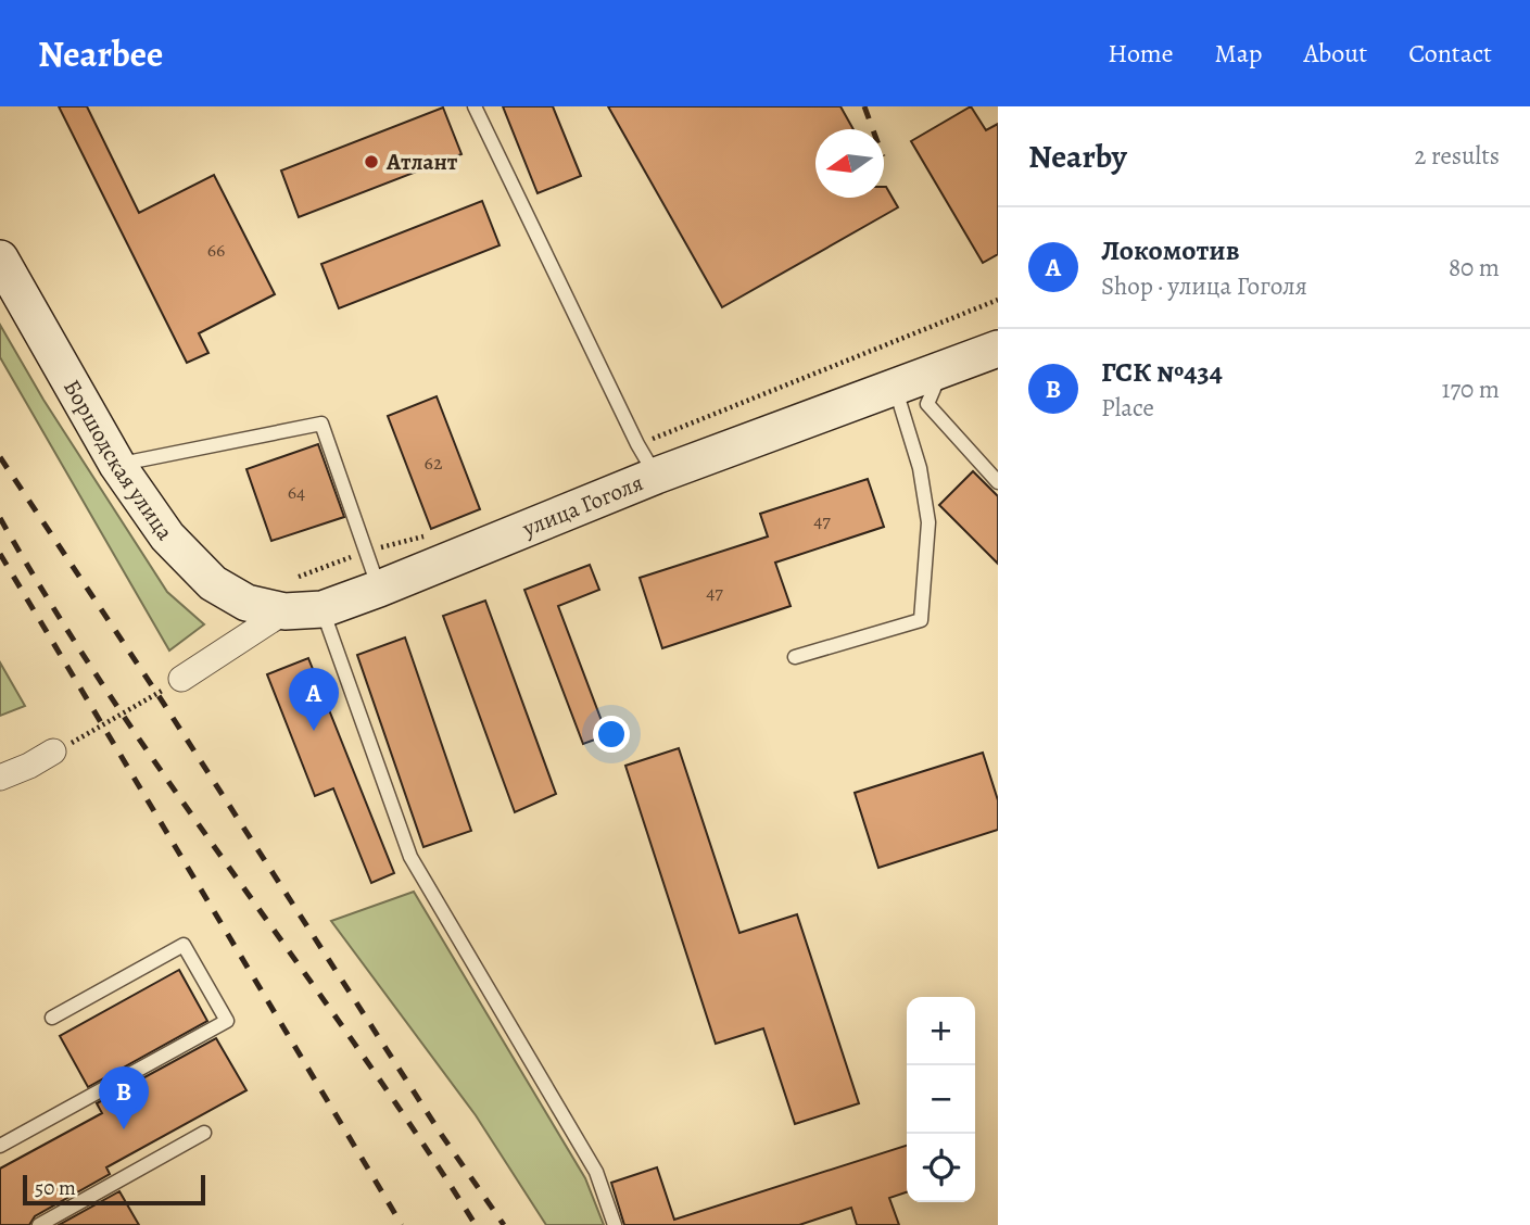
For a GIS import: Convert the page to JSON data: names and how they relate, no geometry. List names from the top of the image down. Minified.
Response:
{"streets":{"street":["Боршодская улица","улица Гоголя"]},"crossings":[["Боршодская улица","улица Гоголя"]],"places":["Атлант"],"house_numbers":["66","62","64","47","47"],"scale_bar":"50 m","north":"left","page":{"header":"Nearbee","nav":["Home","Map","About","Contact"],"heading":["Nearby","2 results"],"list":[{"mark":"A","name":"Локомотив","note":"Shop · улица Гоголя","value":"80 m"},{"mark":"B","name":"ГСК №434","note":"Place","value":"170 m"}],"pins":["A","B"],"map_buttons":["+","−"],"scale":"50 m"}}
